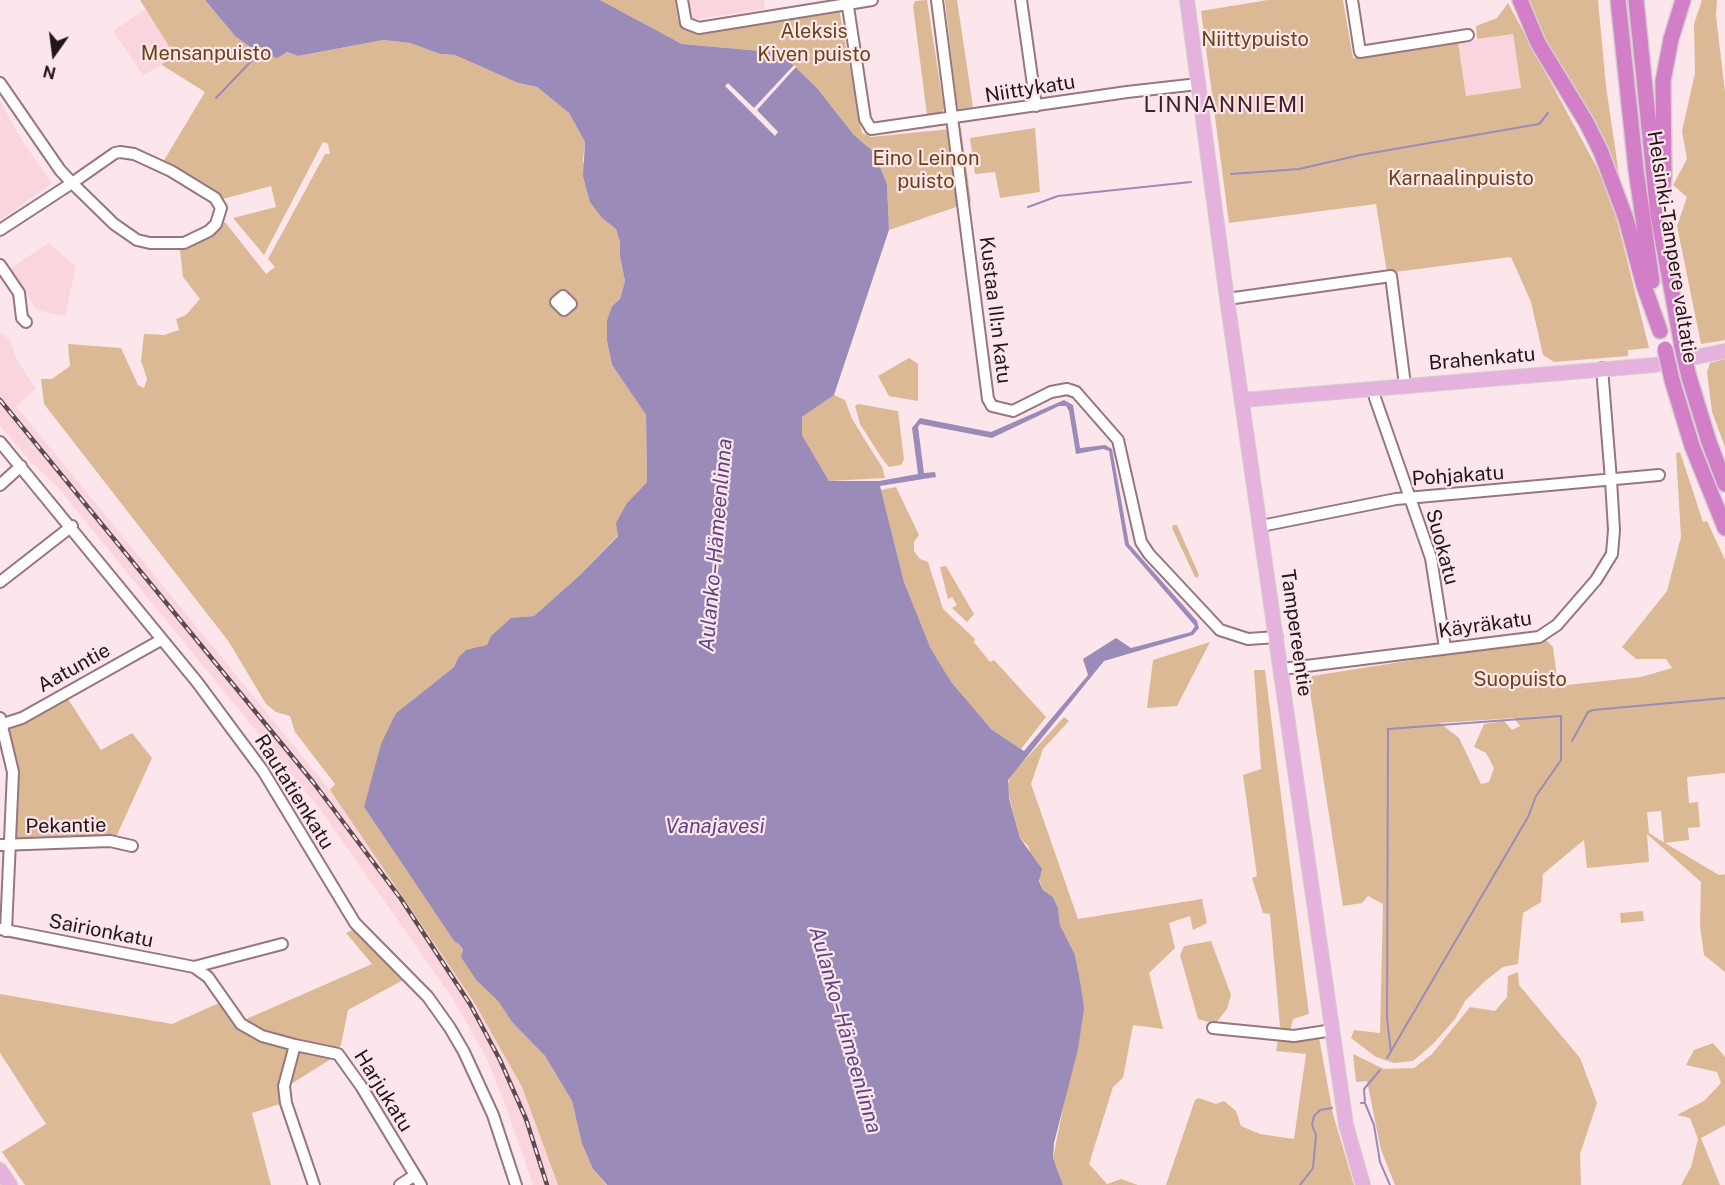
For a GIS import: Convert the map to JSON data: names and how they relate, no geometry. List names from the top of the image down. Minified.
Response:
{"streets":{"highway":["Helsinki-Tampere valtatie"],"main road":["Brahenkatu","Tampereentie"],"street":["Niittykatu","Kustaa III:n katu","Pohjakatu","Suokatu","Käyräkatu","Aatuntie","Rautatienkatu","Pekantie","Sairionkatu","Harjukatu"]},"crossings":[["Niittykatu","Kustaa III:n katu"],["Niittykatu","Tampereentie"],["Kustaa III:n katu","Tampereentie"],["Brahenkatu","Suokatu"],["Brahenkatu","Käyräkatu"],["Brahenkatu","Tampereentie"],["Pohjakatu","Suokatu"],["Pohjakatu","Käyräkatu"],["Pohjakatu","Tampereentie"],["Suokatu","Käyräkatu"],["Käyräkatu","Tampereentie"],["Aatuntie","Rautatienkatu"],["Sairionkatu","Harjukatu"]],"districts":["LINNANNIEMI"],"water":["Aulanko–Hämeenlinna","Vanajavesi"],"parks":["Aleksis Kiven puisto","Niittypuisto","Mensanpuisto","Eino Leinon puisto","Karnaalinpuisto","Suopuisto"],"north":"bottom"}
